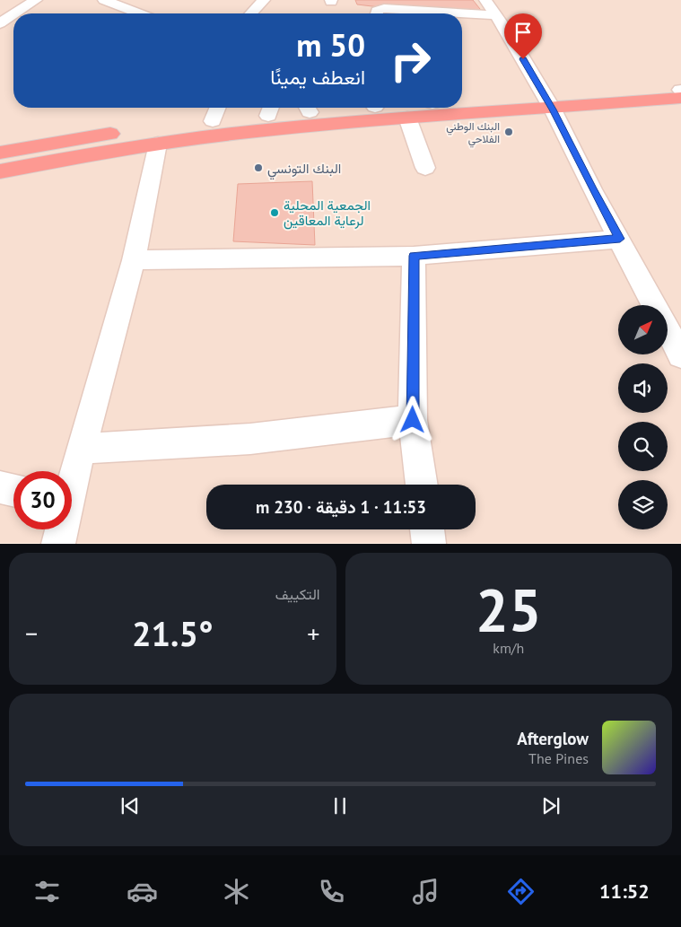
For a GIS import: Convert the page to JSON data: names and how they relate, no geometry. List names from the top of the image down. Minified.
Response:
{"places":["البنك الوطني الفلاحي","البنك التونسي","الجمعية المحلية لرعاية المعاقين"],"north":"top right","page":{"turn":["50 m","انعطف يمينًا"],"limit":"30","trip":"11:53 · 1 دقيقة · 230 m","tile":[["25","km/h"],"التكييف"],"heat":["−","21.5°","+"],"song":["Afterglow","The Pines"],"tabs":"11:52"}}
